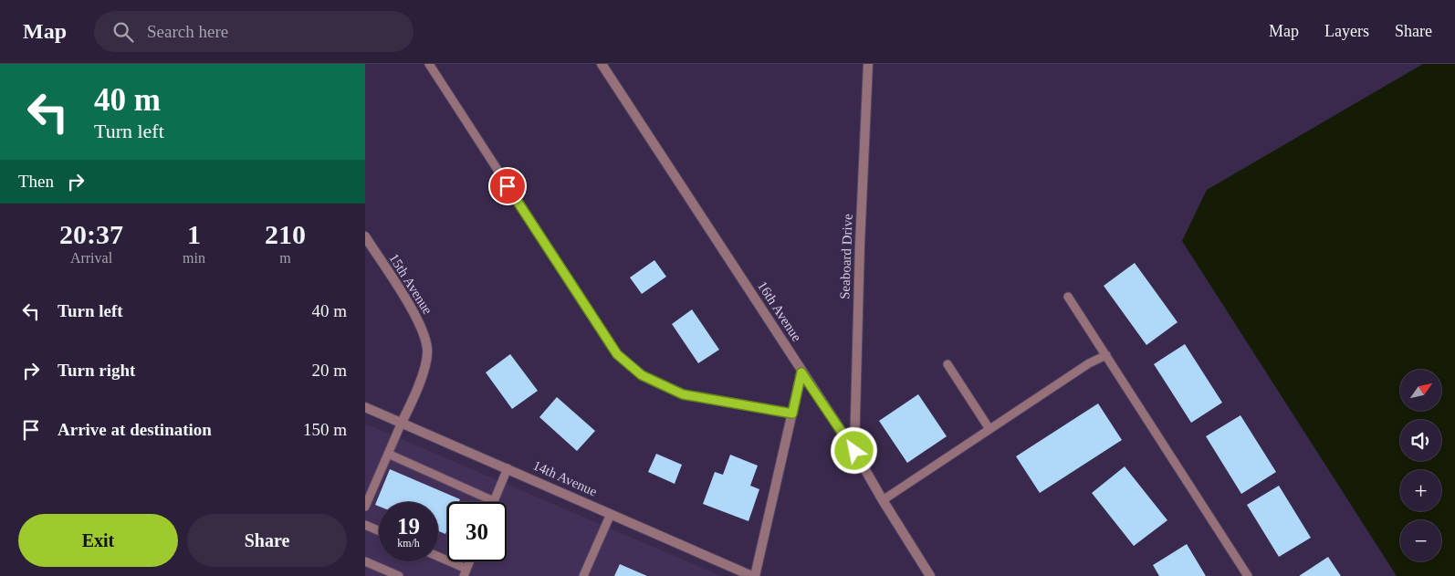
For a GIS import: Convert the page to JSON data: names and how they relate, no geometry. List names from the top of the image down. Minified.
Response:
{"streets":{"street":["Seaboard Drive","15th Avenue","16th Avenue","14th Avenue"]},"crossings":[["Seaboard Drive","16th Avenue"],["15th Avenue","14th Avenue"]],"north":"top right","page":{"header":"Map","search":"Search here","nav":["Map","Layers","Share"],"turn":["40 m","Turn left"],"then":"Then","eta":["20:37","Arrival","1","min","210","m"],"list":[{"name":"Turn left","value":"40 m"},{"name":"Turn right","value":"20 m"},{"name":"Arrive at destination","value":"150 m"}],"map_buttons":["+","−"],"speed":"19 km/h","limit":"30","buttons":["Exit","Share"]}}
